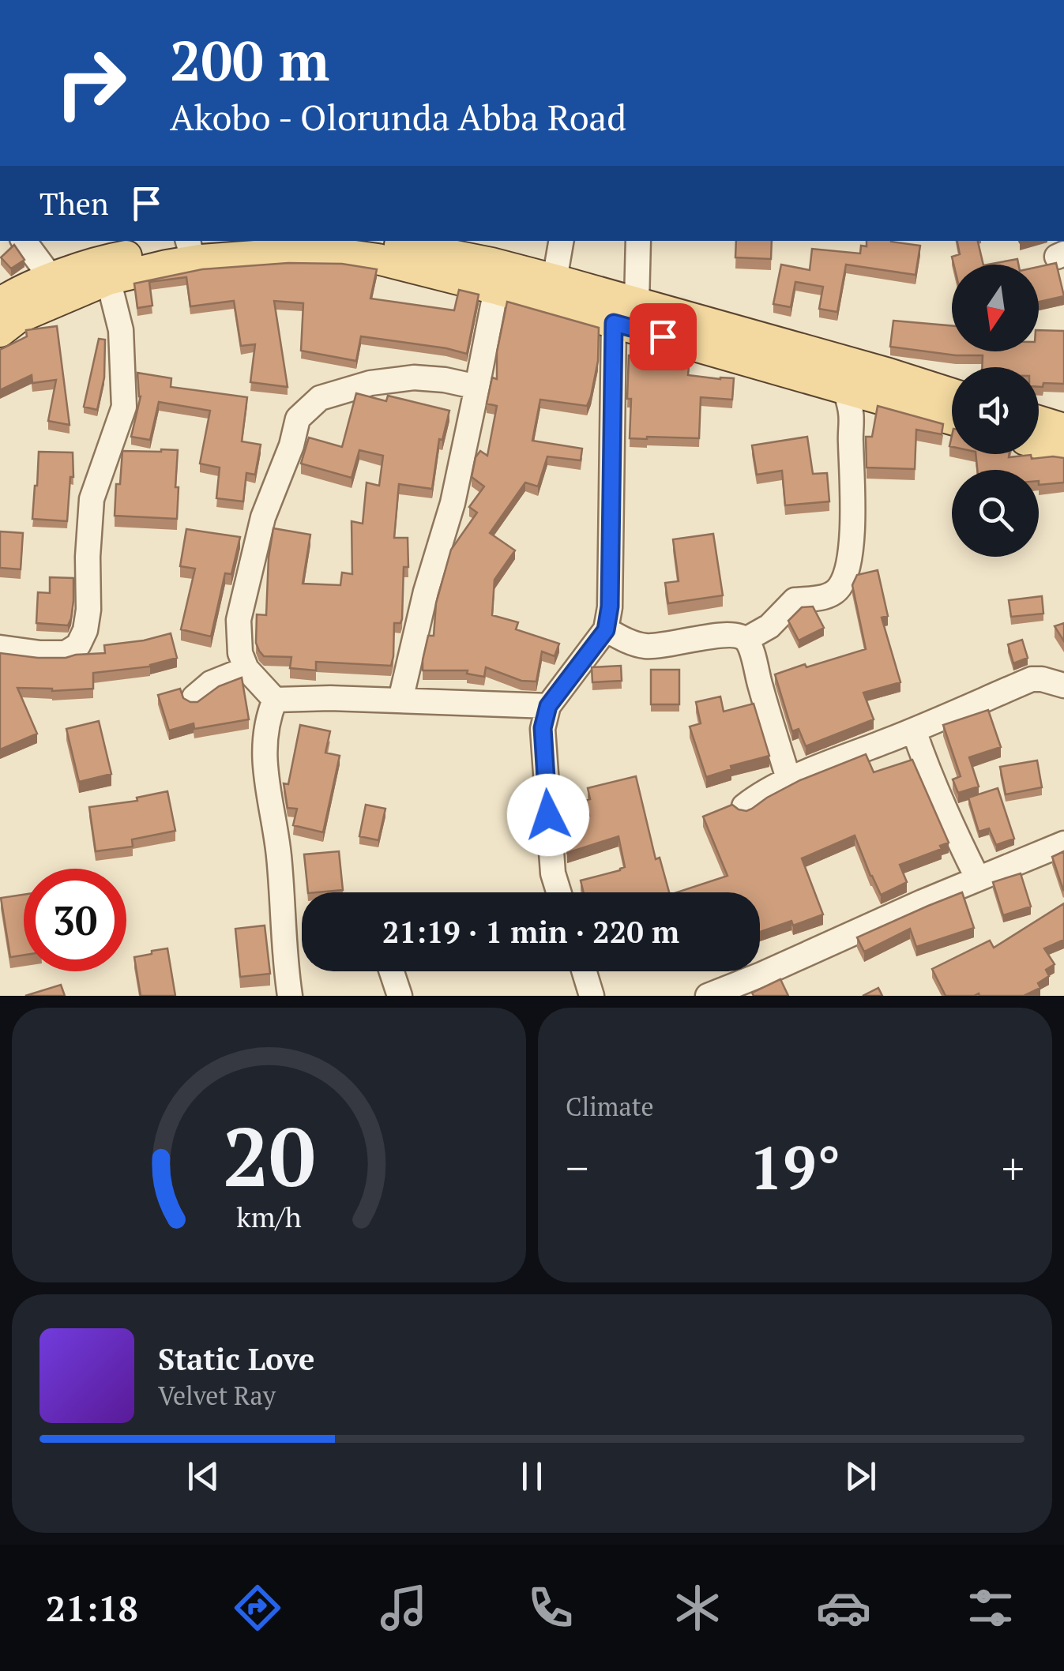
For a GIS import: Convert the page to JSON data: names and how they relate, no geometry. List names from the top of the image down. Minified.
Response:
{"north":"bottom","page":{"turn":["200 m","Akobo - Olorunda Abba Road"],"then":"Then","limit":"30","trip":"21:19 · 1 min · 220 m","tile":"Climate","heat":["−","19°","+"],"song":["Static Love","Velvet Ray"],"tabs":"21:18","gauge":["20","km/h"]}}
